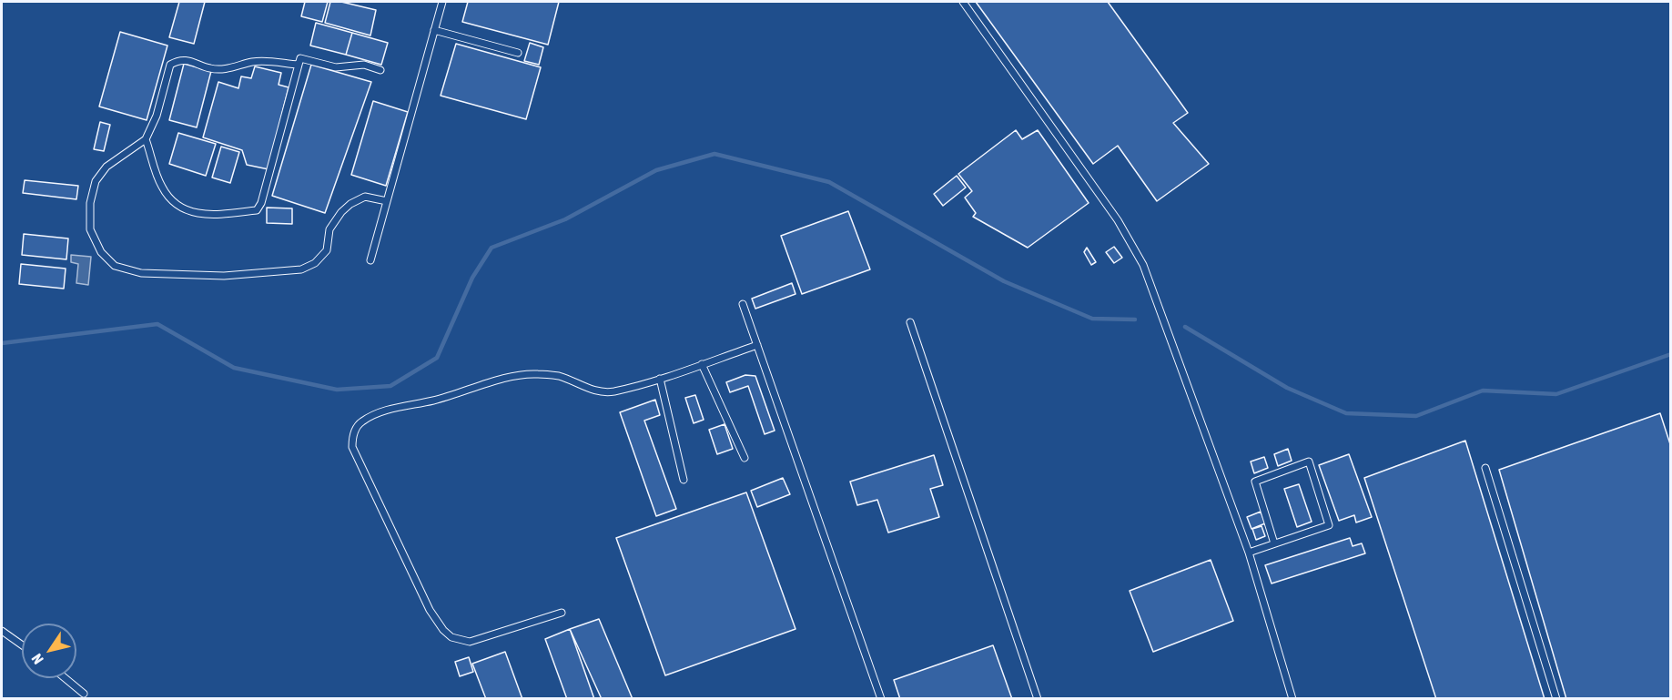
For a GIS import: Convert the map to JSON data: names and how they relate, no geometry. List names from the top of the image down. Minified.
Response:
{"north":"bottom left"}
